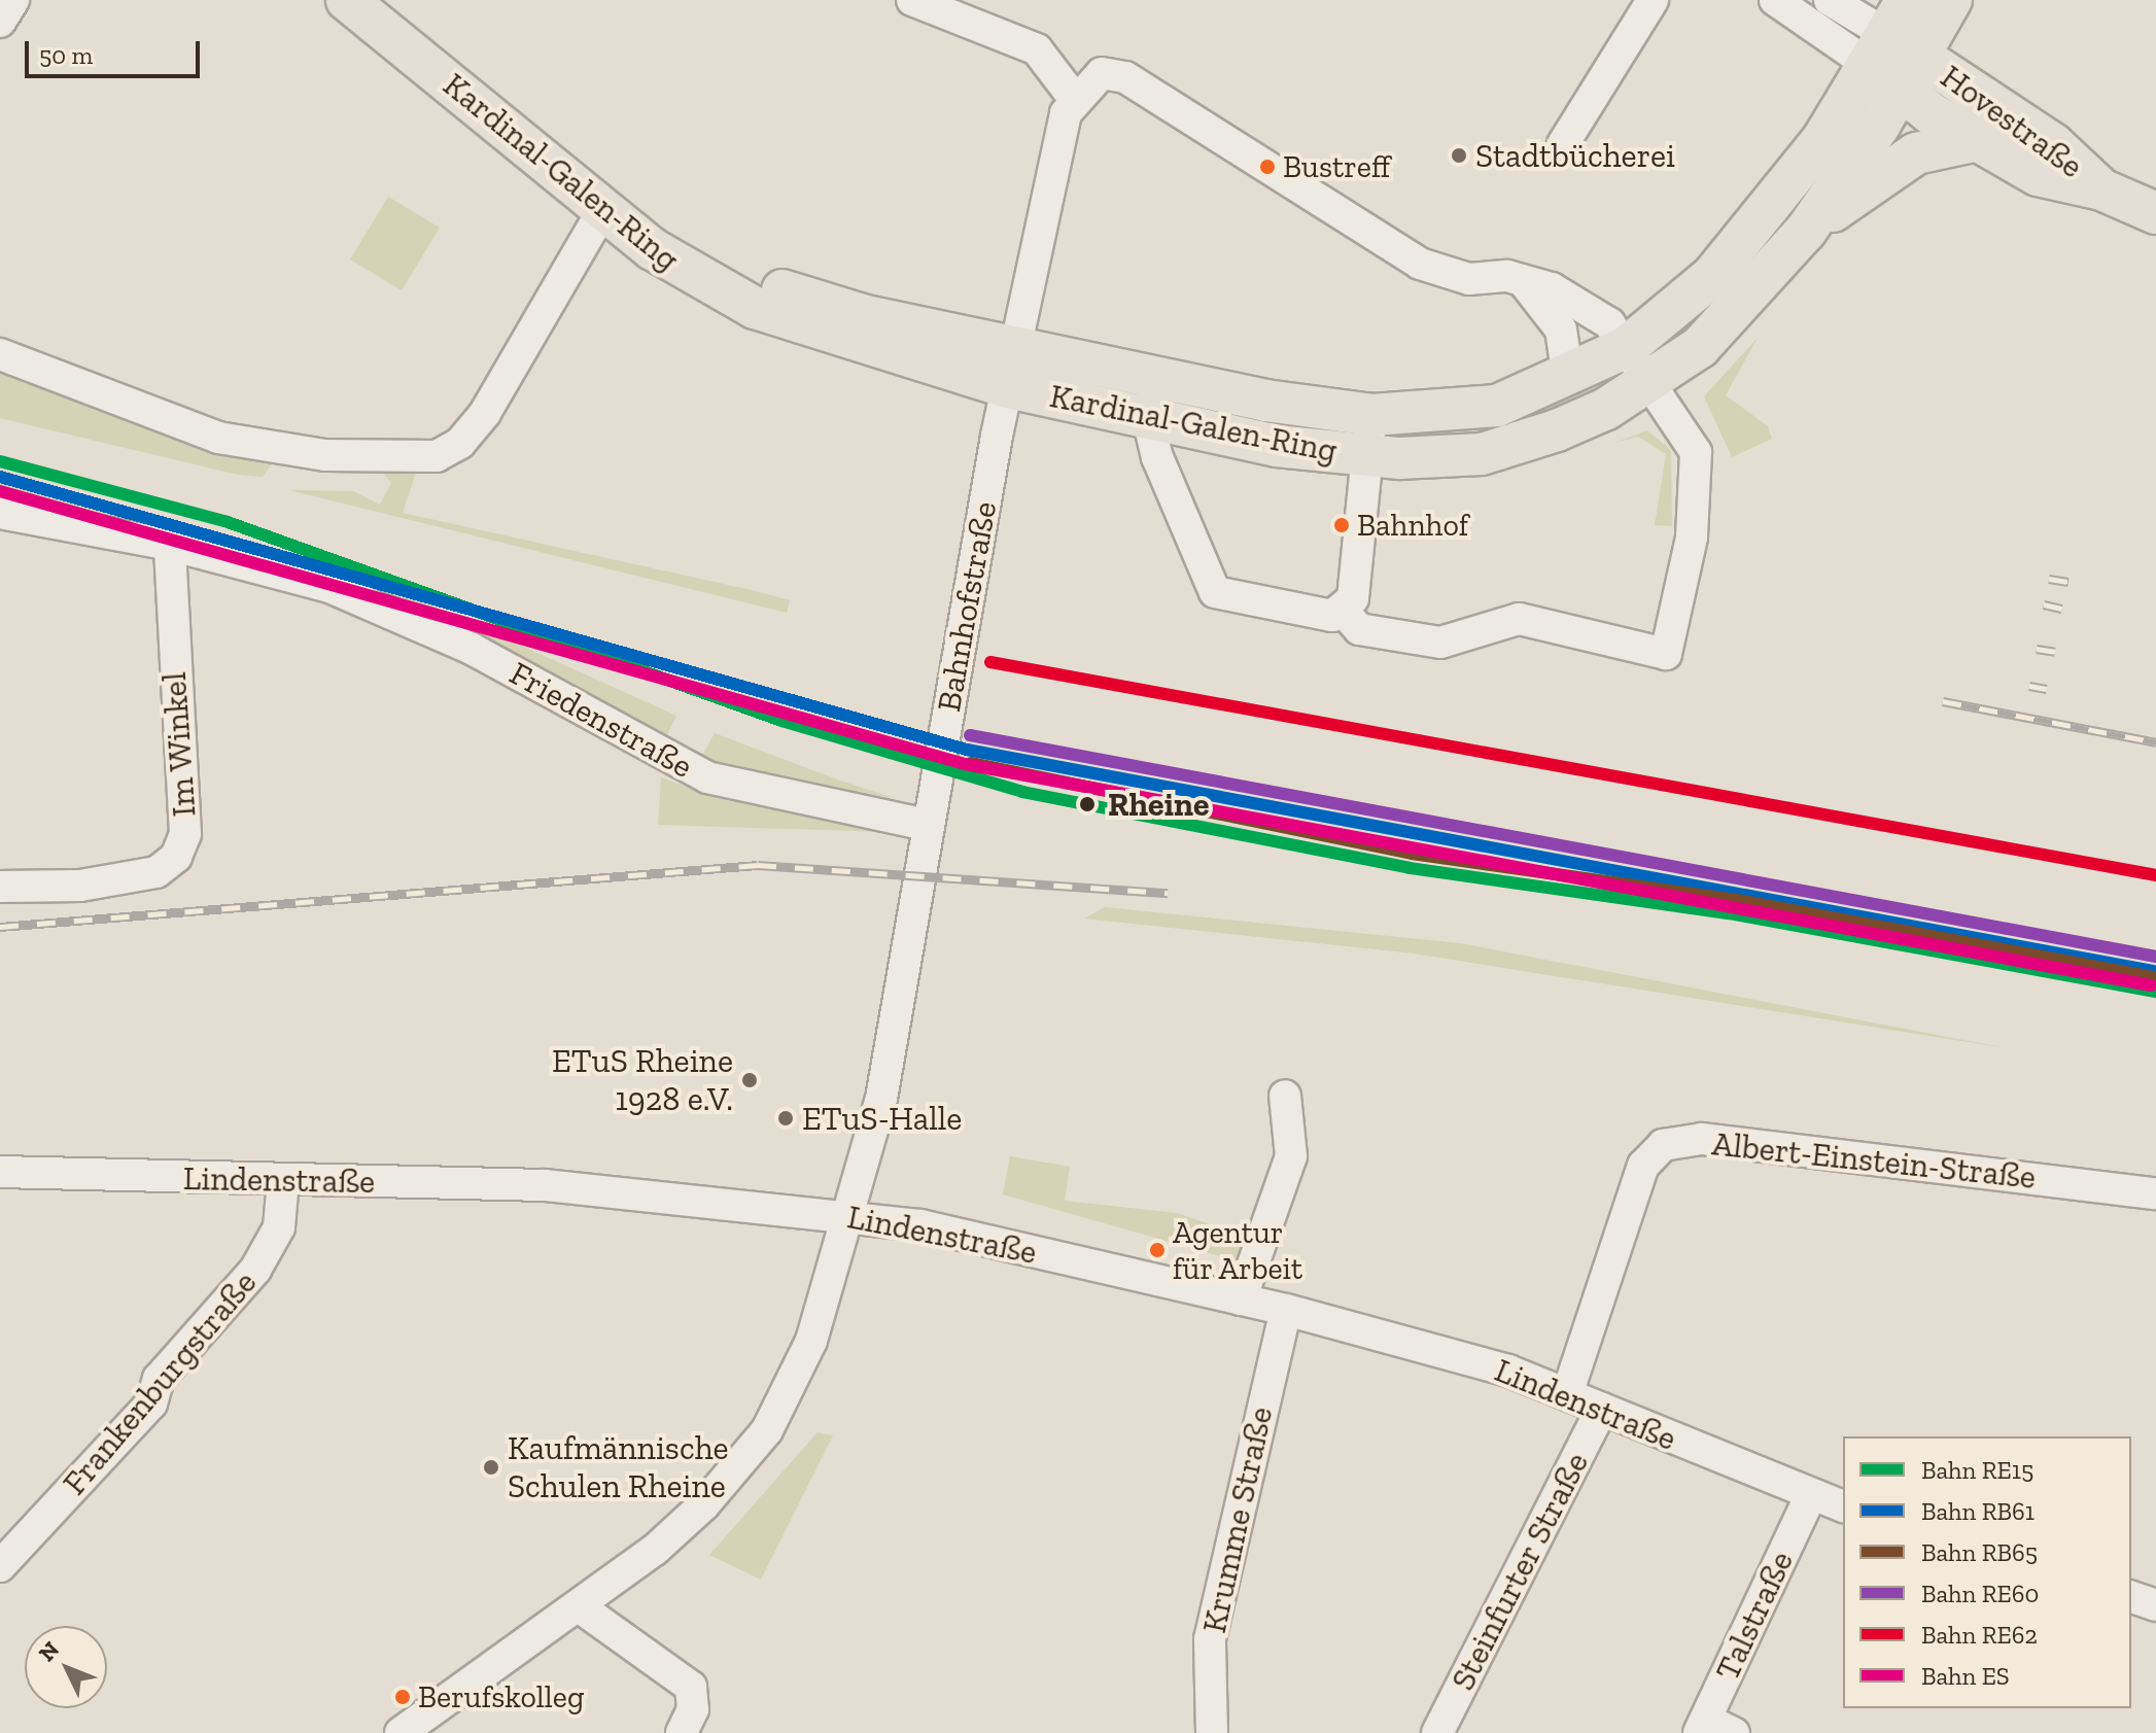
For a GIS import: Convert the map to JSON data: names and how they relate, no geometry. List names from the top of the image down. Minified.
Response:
{"streets":{"main road":["Hovestraße","Kardinal-Galen-Ring"],"street":["Bahnhofstraße","Friedenstraße","Im Winkel","Albert-Einstein-Straße","Lindenstraße","Frankenburgstraße","Krumme Straße","Steinfurter Straße","Talstraße"]},"crossings":[["Hovestraße","Kardinal-Galen-Ring"],["Kardinal-Galen-Ring","Bahnhofstraße"],["Bahnhofstraße","Friedenstraße"],["Bahnhofstraße","Lindenstraße"],["Friedenstraße","Im Winkel"],["Albert-Einstein-Straße","Lindenstraße"],["Lindenstraße","Frankenburgstraße"],["Lindenstraße","Krumme Straße"],["Lindenstraße","Steinfurter Straße"],["Lindenstraße","Talstraße"]],"places":["Stadtbücherei","Bustreff","Bahnhof","Rheine","ETuS Rheine 1928 e.V.","ETuS-Halle","Agentur für Arbeit","Kaufmännische Schulen Rheine","Berufskolleg"],"lines":["rail line RE15","rail line RB61","rail line ES","rail line RE62","rail line RE60","rail line RB65"],"legend":["Bahn RE15","Bahn RB61","Bahn RB65","Bahn RE60","Bahn RE62","Bahn ES"],"scale_bar":"50 m","north":"top left"}
